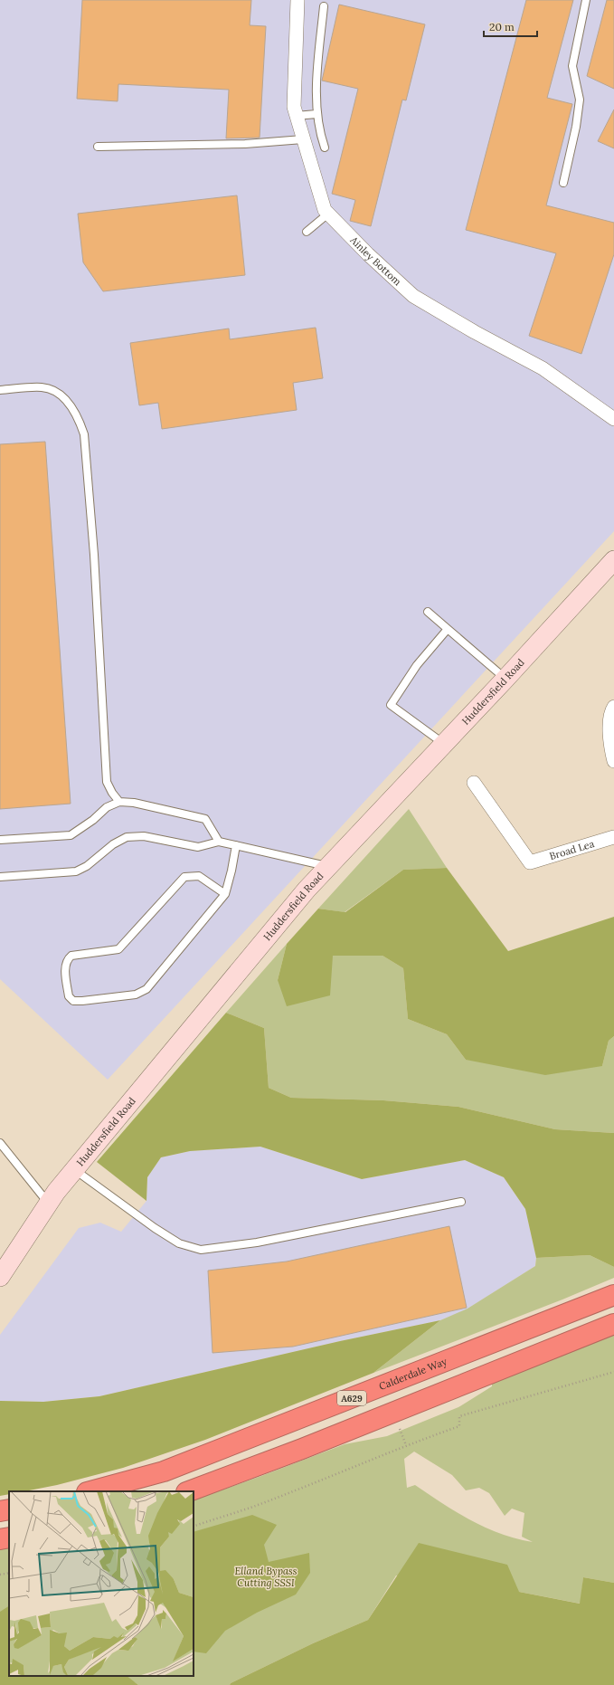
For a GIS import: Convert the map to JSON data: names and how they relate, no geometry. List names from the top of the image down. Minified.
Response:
{"streets":{"highway":["Calderdale Way","A629"],"street":["Ainley Bottom","Huddersfield Road","Broad Lea"]},"parks":["Elland Bypass Cutting SSSI"],"scale_bar":"20 m"}
